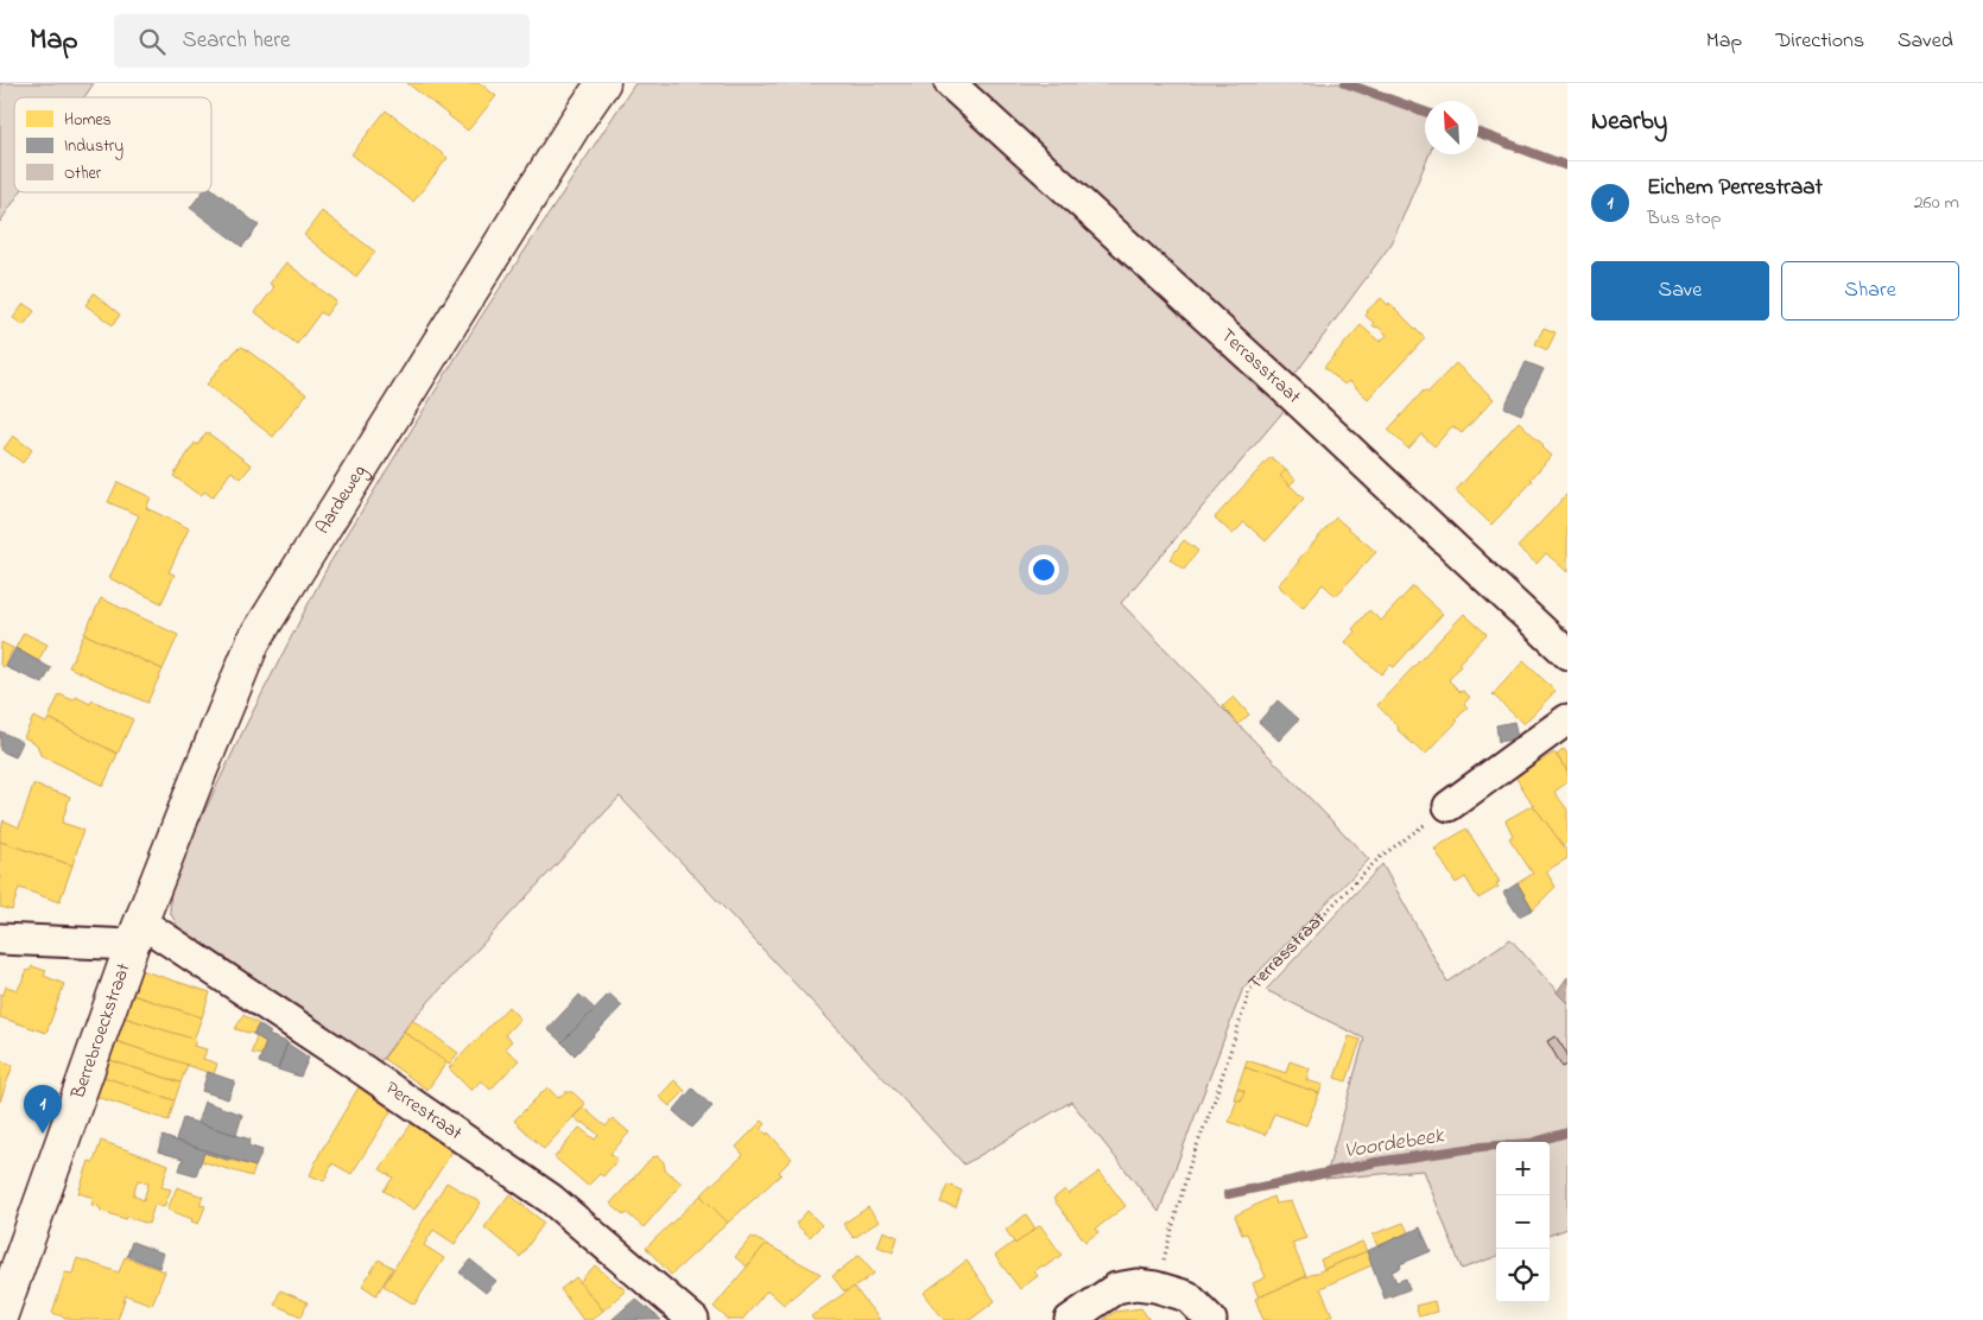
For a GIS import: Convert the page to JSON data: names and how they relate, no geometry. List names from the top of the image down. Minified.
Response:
{"streets":{"street":["Terrasstraat","Aardeweg","Berrebroeckstraat","Perrestraat"]},"crossings":[["Aardeweg","Berrebroeckstraat"],["Aardeweg","Perrestraat"],["Berrebroeckstraat","Perrestraat"]],"water":["Voordebeek"],"legend":["Homes","Industry","Other"],"north":"top left","page":{"header":"Map","search":"Search here","nav":["Map","Directions","Saved"],"heading":"Nearby","list":[{"mark":"1","name":"Eichem Perrestraat","note":"Bus stop","value":"260 m"}],"buttons":["Save","Share"],"pins":"1","map_buttons":["+","−"]}}
